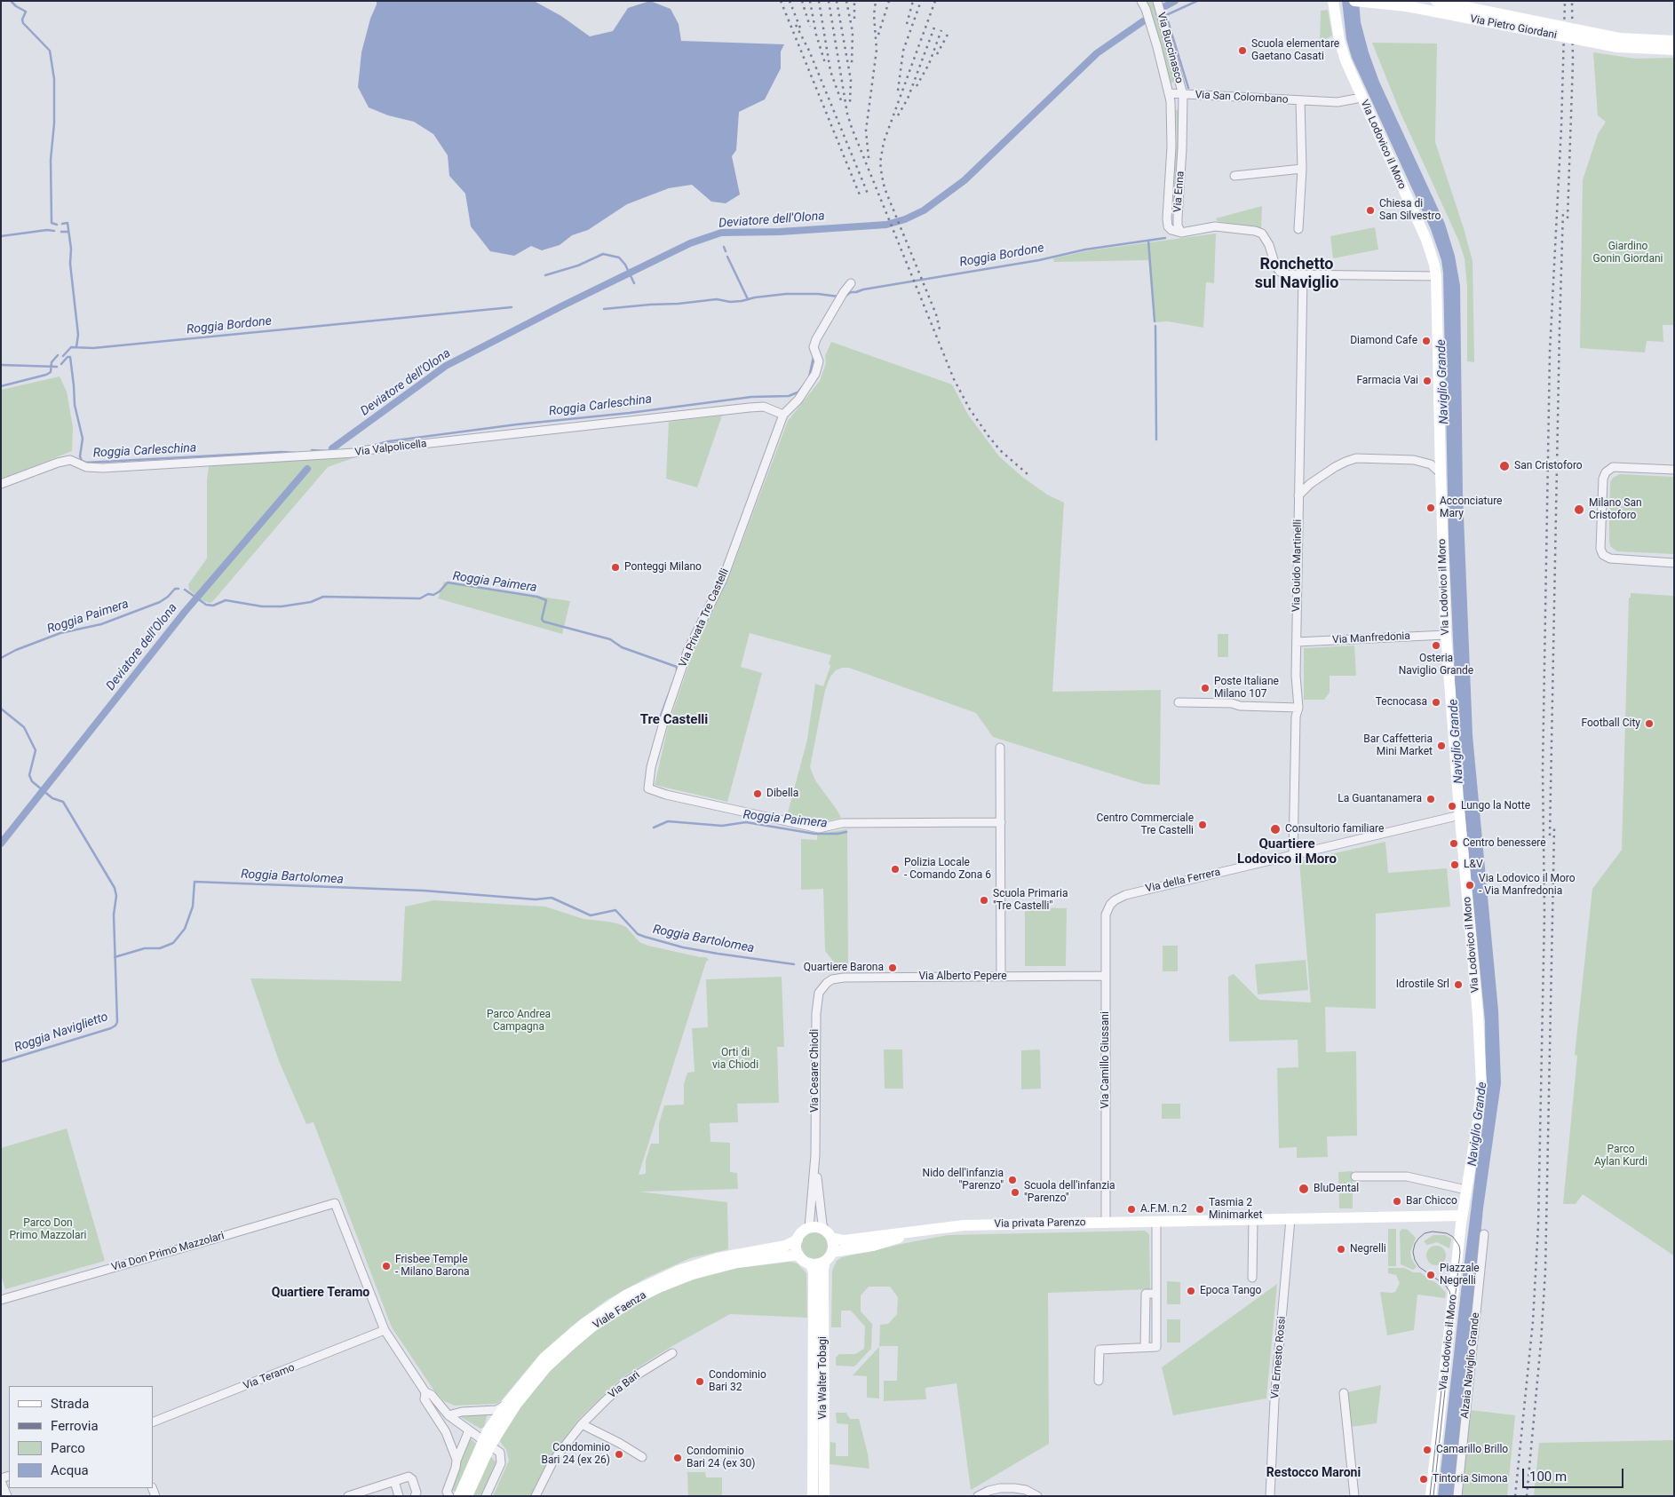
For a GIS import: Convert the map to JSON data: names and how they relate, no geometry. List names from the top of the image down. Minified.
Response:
{"streets":{"street":["Via Pietro Giordani","Via Buccinasco","Via San Colombano","Via Lodovico il Moro","Via Enna","Via Valpolicella","Via Guido Martinelli","Via Privata Tre Castelli","Via Manfredonia","Via della Ferrera","Via Alberto Pepere","Via Camillo Giussani","Via Cesare Chiodi","Via privata Parenzo","Via Don Primo Mazzolari","Viale Faenza","Via Ernesto Rossi","Alzaia Naviglio Grande","Via Teramo","Via Walter Tobagi","Via Bari"]},"crossings":[["Via Buccinasco","Via San Colombano"],["Via Buccinasco","Via Enna"],["Via San Colombano","Via Lodovico il Moro"],["Via San Colombano","Via Enna"],["Via Lodovico il Moro","Via Manfredonia"],["Via Lodovico il Moro","Via della Ferrera"],["Via Lodovico il Moro","Via privata Parenzo"],["Via Valpolicella","Via Privata Tre Castelli"],["Via Guido Martinelli","Via Manfredonia"],["Via Guido Martinelli","Via della Ferrera"],["Via della Ferrera","Via Camillo Giussani"],["Via Alberto Pepere","Via Camillo Giussani"],["Via Alberto Pepere","Via Cesare Chiodi"],["Via Camillo Giussani","Via privata Parenzo"],["Via Cesare Chiodi","Via privata Parenzo"],["Via Cesare Chiodi","Viale Faenza"],["Via Cesare Chiodi","Via Walter Tobagi"],["Via privata Parenzo","Viale Faenza"],["Via privata Parenzo","Via Ernesto Rossi"],["Via privata Parenzo","Via Walter Tobagi"],["Via Don Primo Mazzolari","Via Teramo"],["Viale Faenza","Via Walter Tobagi"]],"districts":["Ronchetto sul Naviglio","Tre Castelli","Quartiere Lodovico il Moro","Quartiere Teramo","Restocco Maroni"],"water":["Deviatore dell'Olona","Roggia Bordone","Naviglio Grande","Roggia Carleschina","Roggia Paimera","Roggia Bartolomea","Roggia Naviglietto"],"parks":["Giardino Gonin Giordani","Parco Andrea Campagna","Orti di via Chiodi","Parco Aylan Kurdi","Parco Don Primo Mazzolari"],"places":["Scuola elementare Gaetano Casati","Chiesa di San Silvestro","Diamond Cafe","Farmacia Vai","San Cristoforo","Acconciature Mary","Milano San Cristoforo","Ponteggi Milano","Osteria Naviglio Grande","Poste Italiane Milano 107","Tecnocasa","Football City","Bar Caffetteria Mini Market","Dibella","La Guantanamera","Lungo la Notte","Centro Commerciale Tre Castelli","Consultorio familiare","Centro benessere","L&V","Polizia Locale - Comando Zona 6","Via Lodovico il Moro - Via Manfredonia","Scuola Primaria \"Tre Castelli\"","Quartiere Barona","Idrostile Srl","Nido dell'infanzia \"Parenzo\"","BluDental","Scuola dell'infanzia \"Parenzo\"","Bar Chicco","A.F.M. n.2","Tasmia 2 Minimarket","Negrelli","Frisbee Temple - Milano Barona","Piazzale Negrelli","Epoca Tango","Condominio Bari 32","Camarillo Brillo","Condominio Bari 24 (ex 26)","Condominio Bari 24 (ex 30)","Tintoria Simona"],"legend":["Strada","Ferrovia","Parco","Acqua"],"scale_bar":"100 m"}
